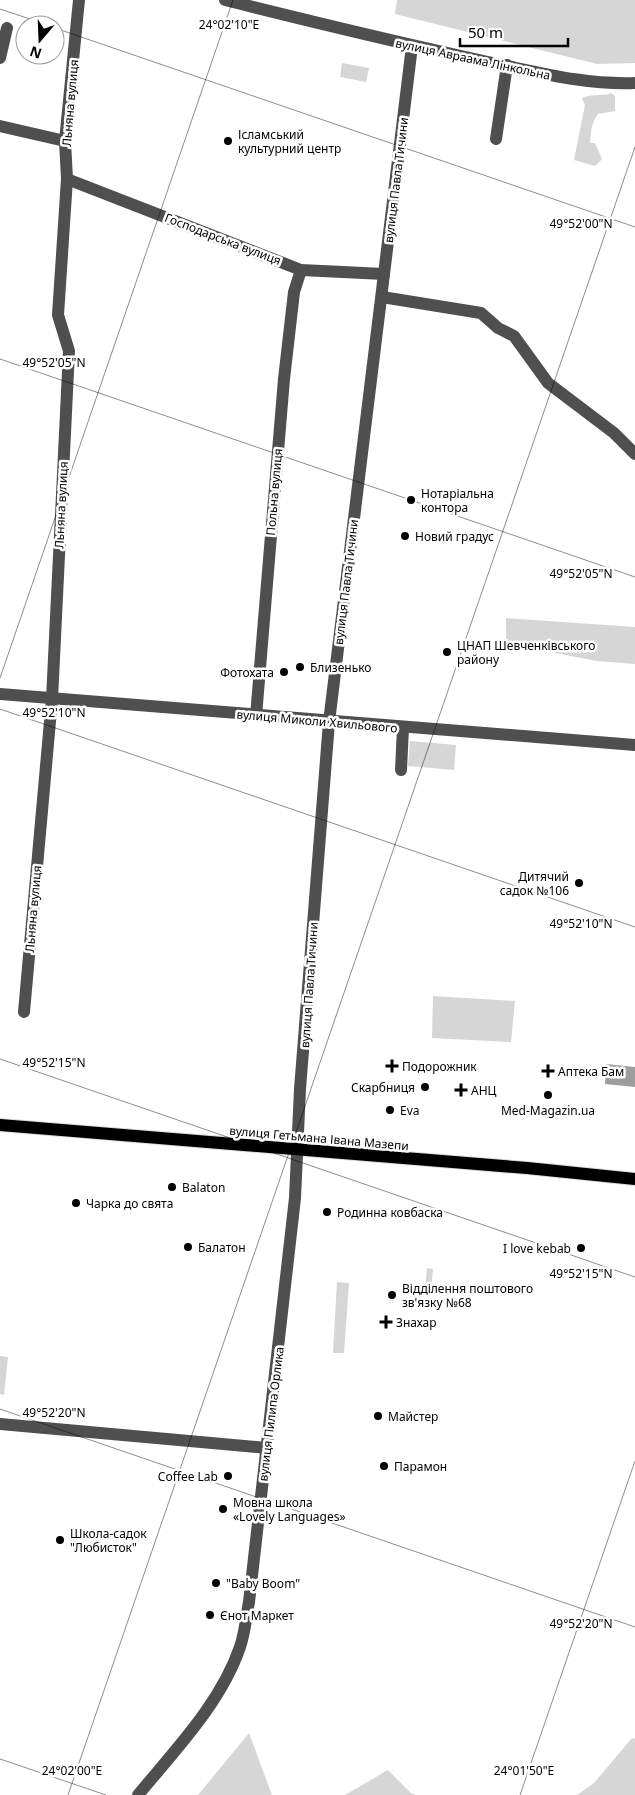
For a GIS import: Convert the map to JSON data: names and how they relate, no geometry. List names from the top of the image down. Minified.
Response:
{"streets":{"main road":["вулиця Гетьмана Івана Мазепи"],"street":["вулиця Авраама Лінкольна","Льняна вулиця","вулиця Павла Тичини","Господарська вулиця","Польна вулиця","вулиця Миколи Хвильового","вулиця Пилипа Орлика"]},"crossings":[["вулиця Авраама Лінкольна","вулиця Павла Тичини"],["Льняна вулиця","Господарська вулиця"],["Льняна вулиця","вулиця Миколи Хвильового"],["вулиця Павла Тичини","Господарська вулиця"],["вулиця Павла Тичини","вулиця Миколи Хвильового"],["вулиця Павла Тичини","вулиця Гетьмана Івана Мазепи"],["вулиця Павла Тичини","вулиця Пилипа Орлика"],["Господарська вулиця","Польна вулиця"],["Польна вулиця","вулиця Миколи Хвильового"],["вулиця Гетьмана Івана Мазепи","вулиця Пилипа Орлика"]],"places":{"other":["Ісламський культурний центр","Нотаріальна контора","Новий градус","ЦНАП Шевченківського району","Близенько","Фотохата","Дитячий садок №106","Скарбниця","Med-Magazin.ua","Eva","Balaton","Чарка до свята","Родинна ковбаска","Балатон","I love kebab","Відділення поштового зв'язку №68","Майстер","Парамон","Coffee Lab","Мовна школа «Lovely Languages»","Школа-садок \"Любисток\"","\"Baby Boom\"","Єнот Маркет"],"health":["Подорожник","Аптека Бам","АНЦ","Знахар"]},"scale_bar":"50 m","north":"bottom","coordinates":["24°02'10\"E","49°52'00\"N","49°52'05\"N","49°52'10\"N","49°52'15\"N","49°52'20\"N","24°02'00\"E","24°01'50\"E"]}
